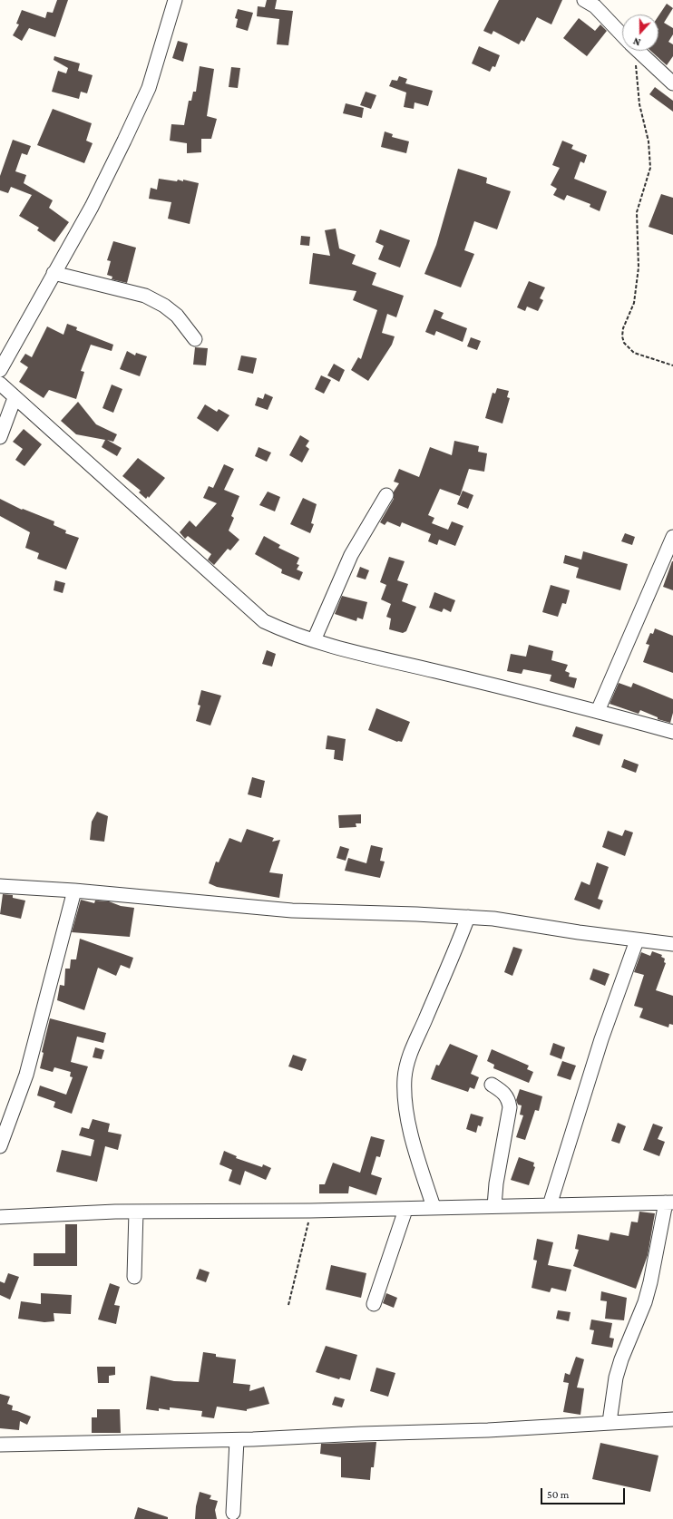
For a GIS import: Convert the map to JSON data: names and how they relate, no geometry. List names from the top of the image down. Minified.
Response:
{"scale_bar":"50 m","north":"bottom"}
